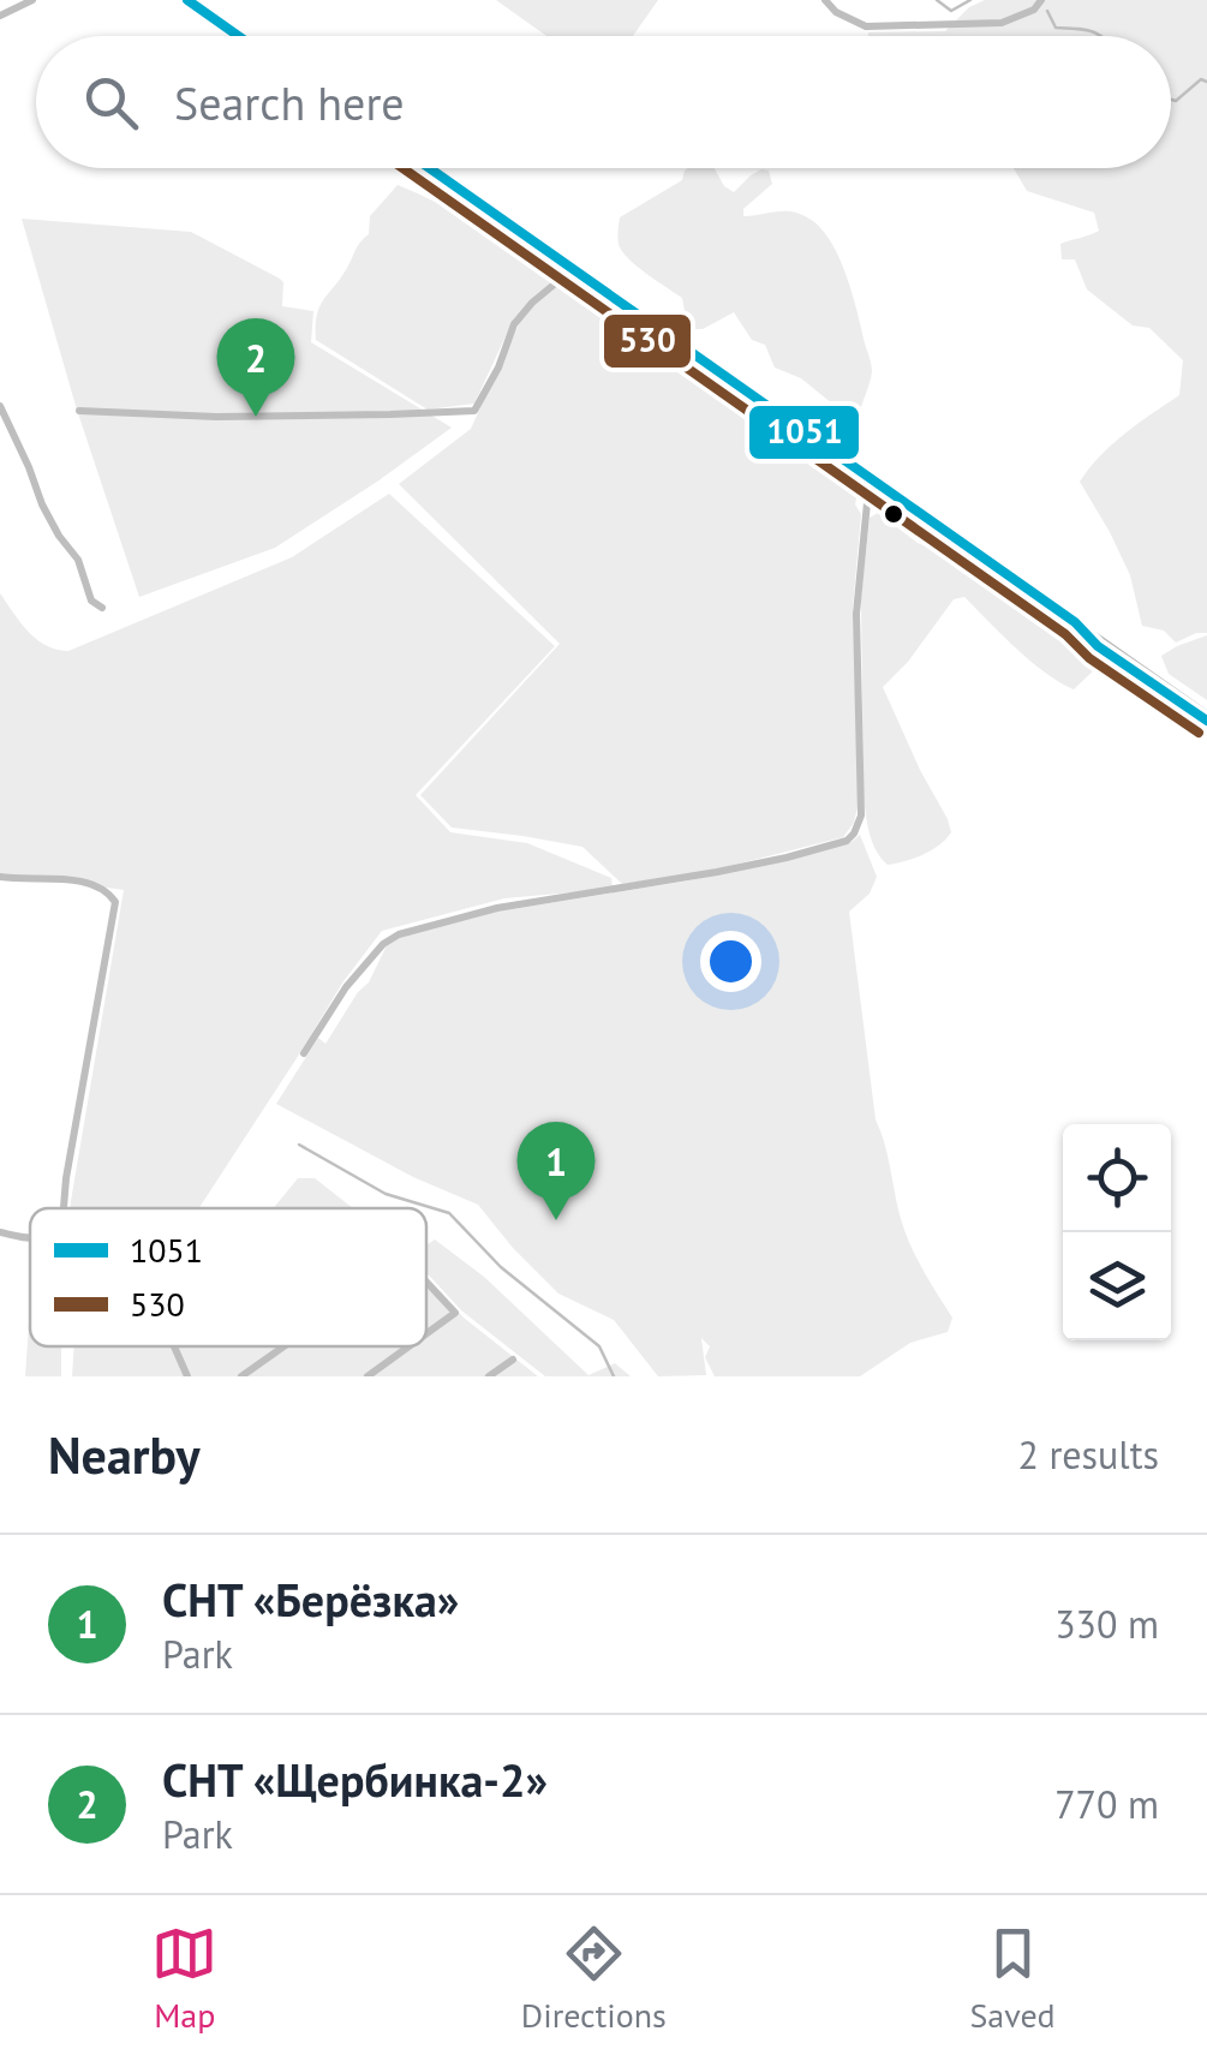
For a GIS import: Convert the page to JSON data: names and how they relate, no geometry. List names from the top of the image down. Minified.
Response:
{"lines":["transit line 1051","transit line 530"],"legend":["1051","530"],"page":{"search":"Search here","pins":["2","1"],"heading":["Nearby","2 results"],"list":[{"mark":"1","name":"СНТ «Берёзка»","note":"Park","value":"330 m"},{"mark":"2","name":"СНТ «Щербинка-2»","note":"Park","value":"770 m"}],"nav":["Map","Directions","Saved"]}}
